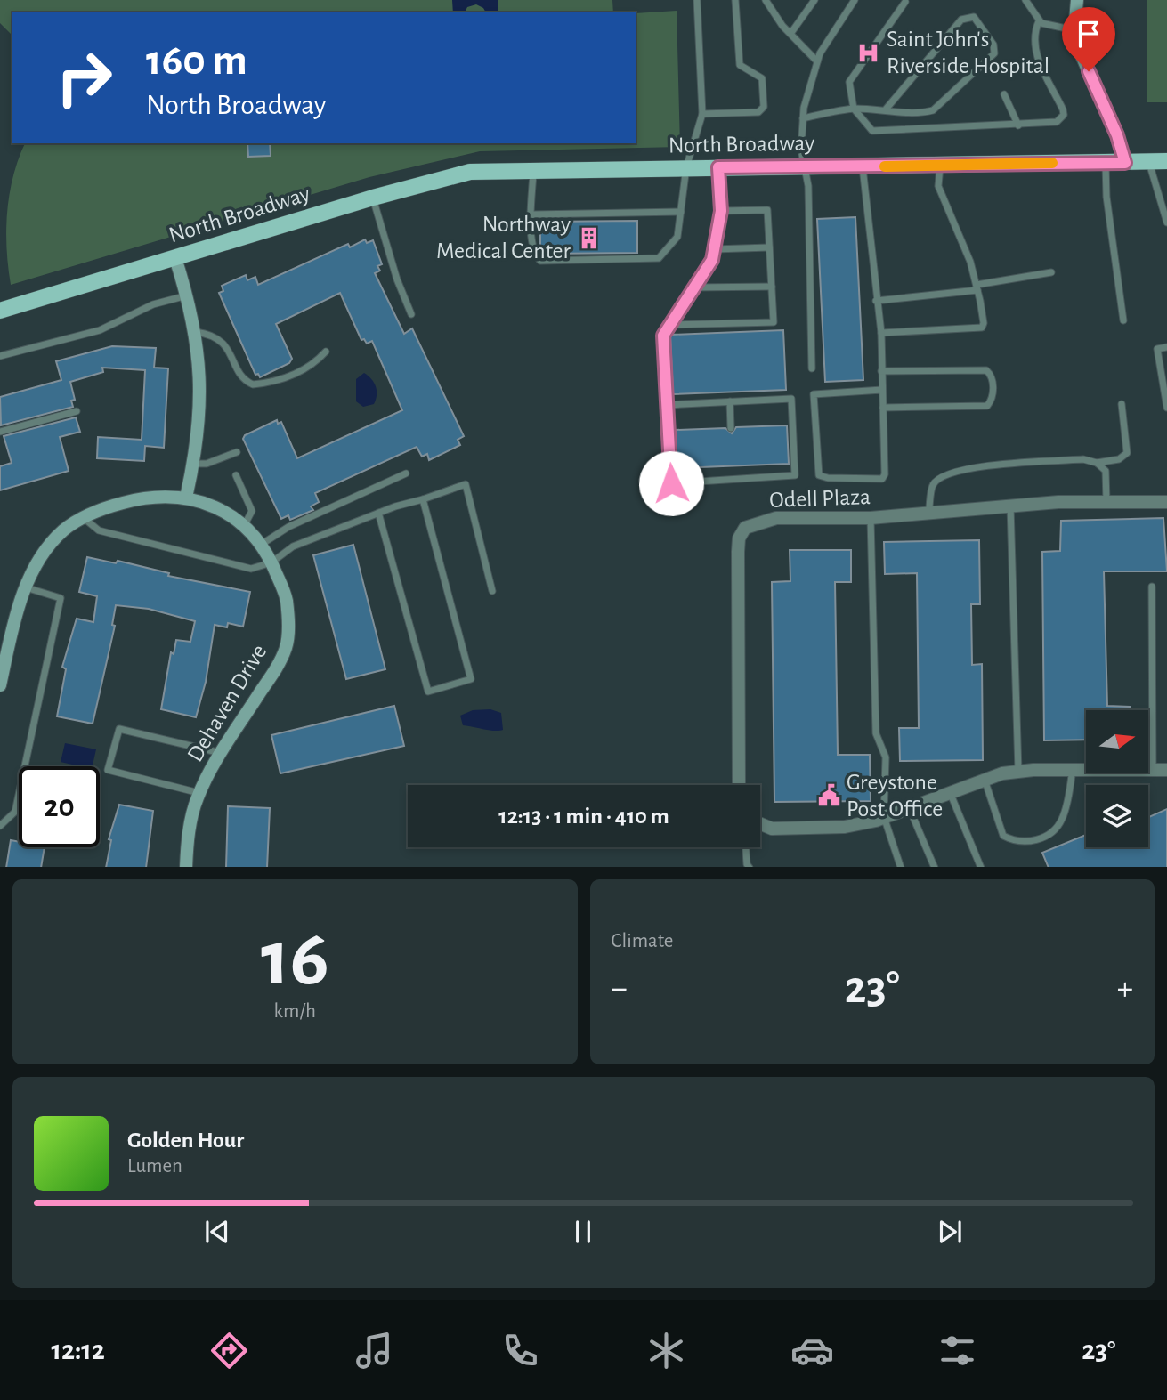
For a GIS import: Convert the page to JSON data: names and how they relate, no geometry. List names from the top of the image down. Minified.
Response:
{"streets":{"main road":["North Broadway"],"street":["Odell Plaza","Dehaven Drive"]},"places":{"hospital":["Saint John's Riverside Hospital"],"building":["Northway Medical Center"],"public building":["Greystone Post Office"]},"north":"right","page":{"turn":["160 m","North Broadway"],"limit":"20","trip":"12:13 · 1 min · 410 m","tile":[["16","km/h"],"Climate"],"heat":["−","23°","+"],"song":["Golden Hour","Lumen"],"tabs":["12:12","23°"]}}
